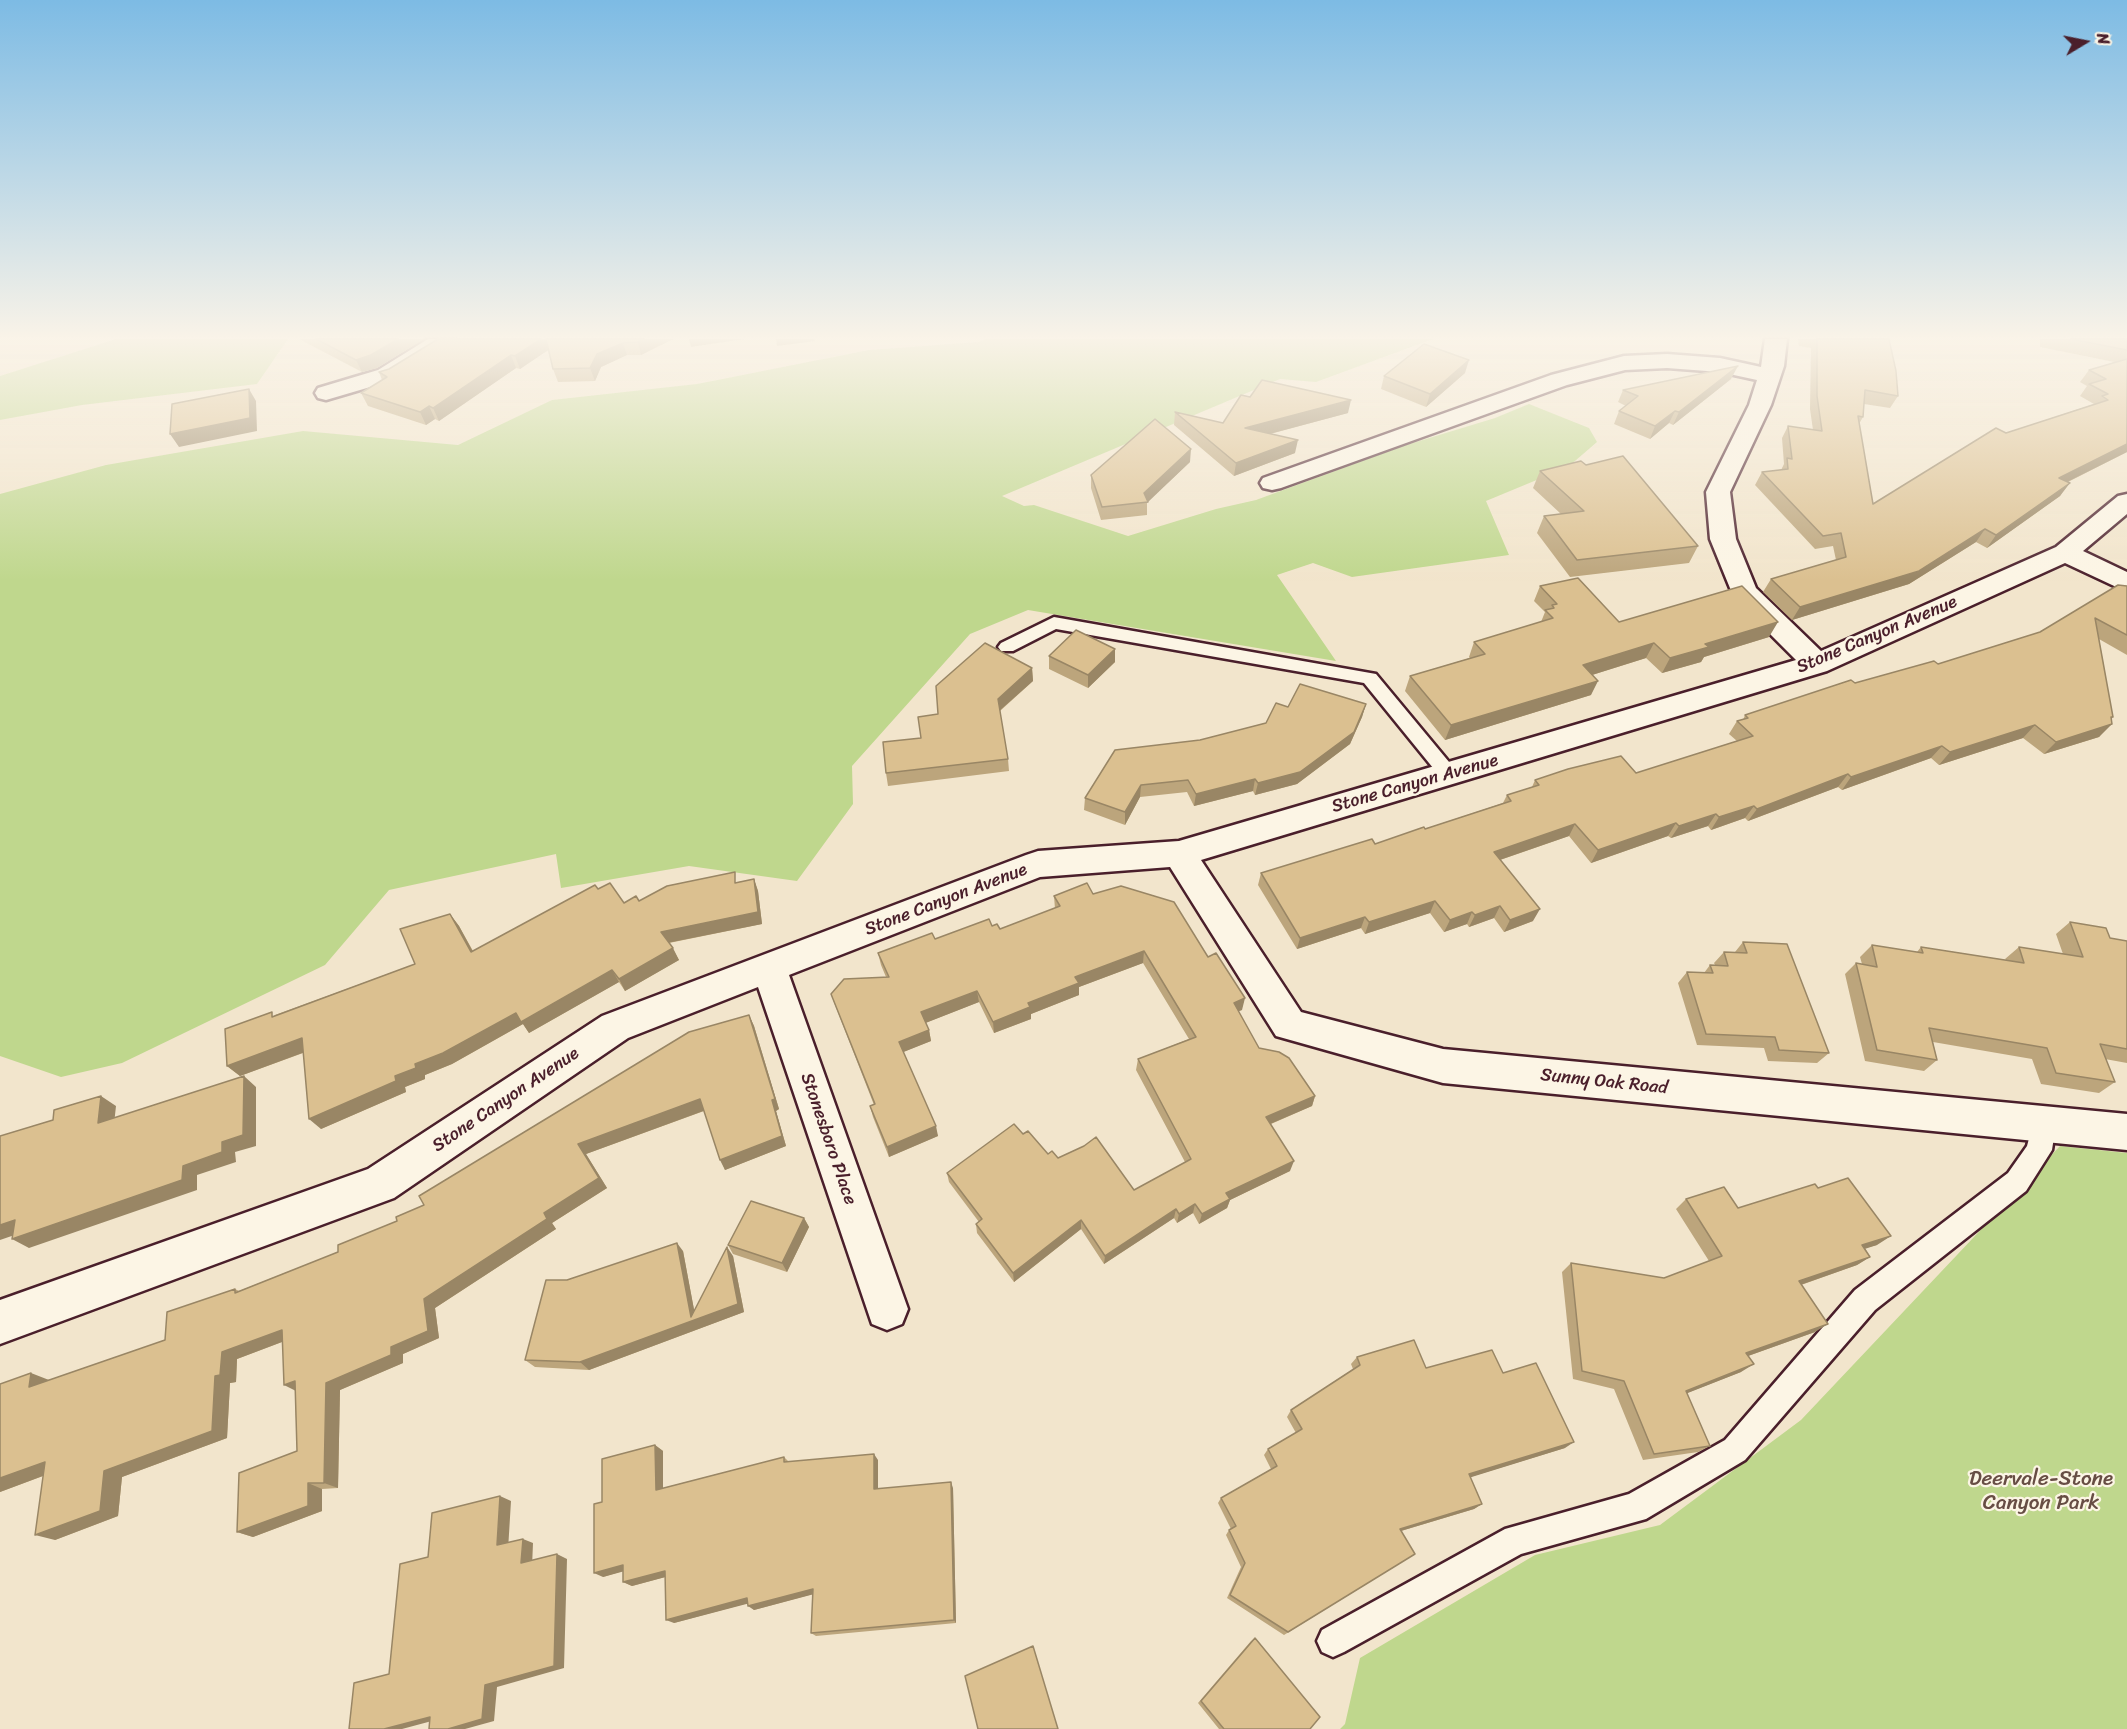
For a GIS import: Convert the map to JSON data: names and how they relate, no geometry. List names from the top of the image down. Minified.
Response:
{"streets":{"street":["Stone Canyon Avenue","Sunny Oak Road","Stonesboro Place"]},"crossings":[["Stone Canyon Avenue","Sunny Oak Road"],["Stone Canyon Avenue","Stonesboro Place"]],"parks":["Deervale-Stone Canyon Park"],"north":"right"}
